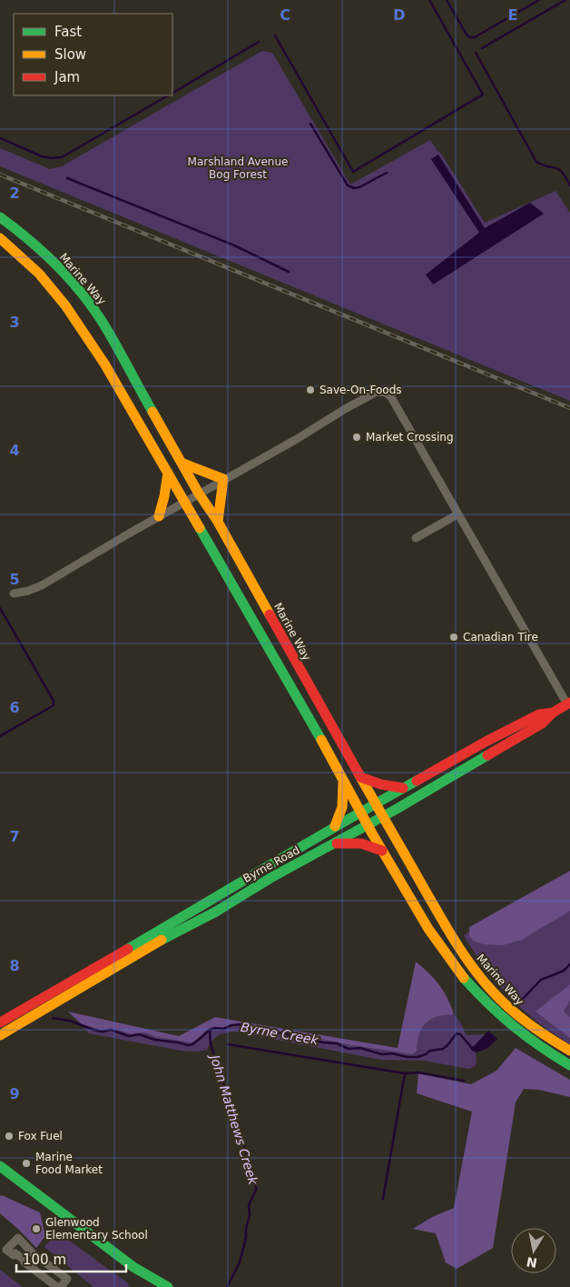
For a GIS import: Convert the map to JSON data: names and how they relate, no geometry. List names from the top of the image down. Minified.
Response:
{"streets":{"main road":["Marine Way","Byrne Road"]},"crossings":[["Marine Way","Byrne Road"]],"water":["Byrne Creek","John Matthews Creek"],"parks":["Marshland Avenue Bog Forest"],"places":["Save-On-Foods","Market Crossing","Canadian Tire","Fox Fuel","Marine Food Market","Glenwood Elementary School"],"legend":["Fast","Slow","Jam"],"scale_bar":"100 m","north":"bottom","grid":{"columns":["C","D","E"],"rows":["2","3","4","5","6","7","8","9"]}}
